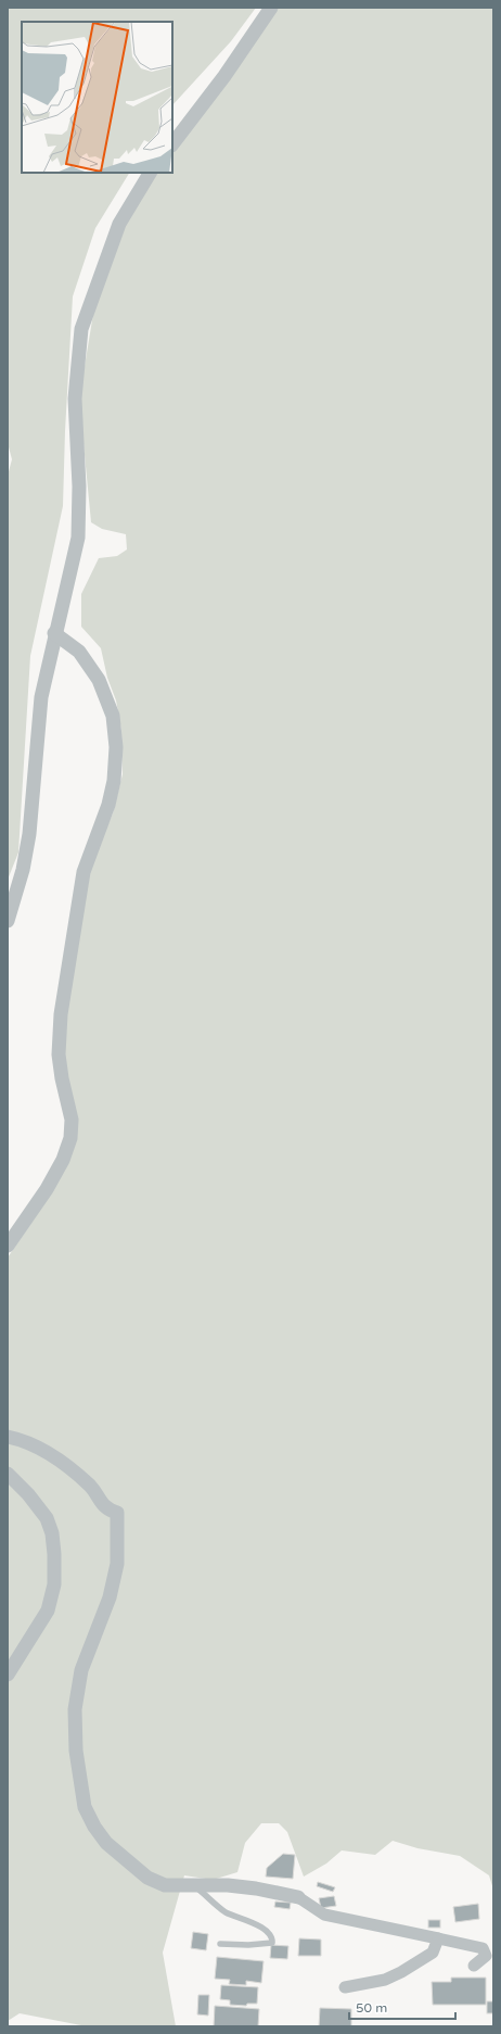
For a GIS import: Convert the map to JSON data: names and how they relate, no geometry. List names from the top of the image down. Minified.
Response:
{"scale_bar":"50 m"}
